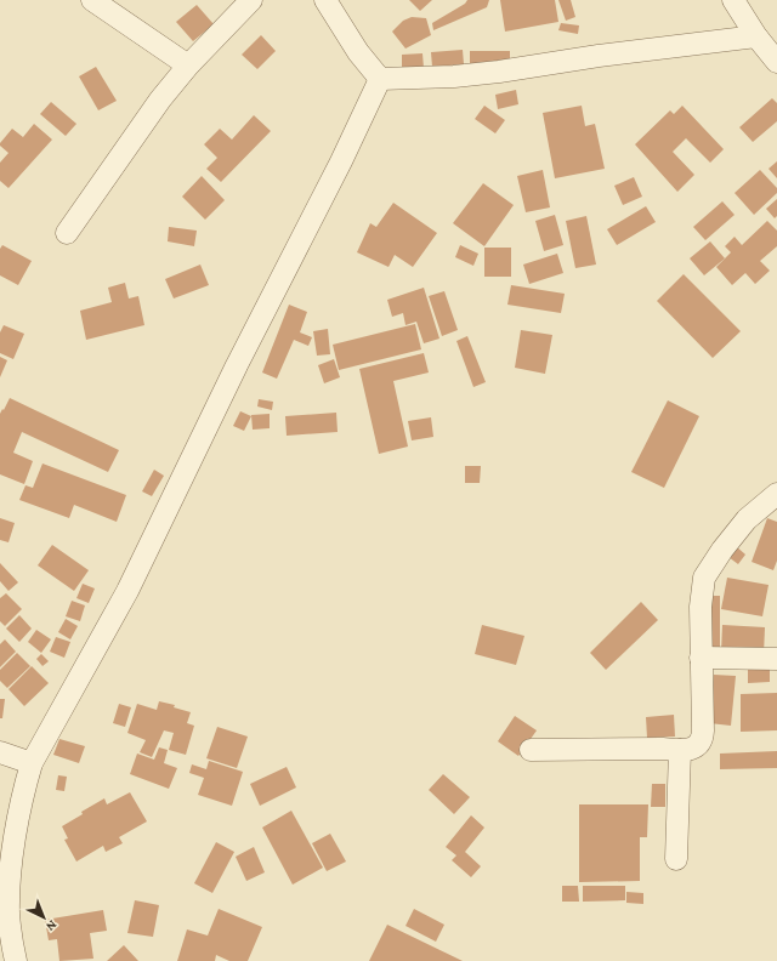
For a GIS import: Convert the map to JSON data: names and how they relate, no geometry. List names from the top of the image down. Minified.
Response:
{"north":"bottom right"}
